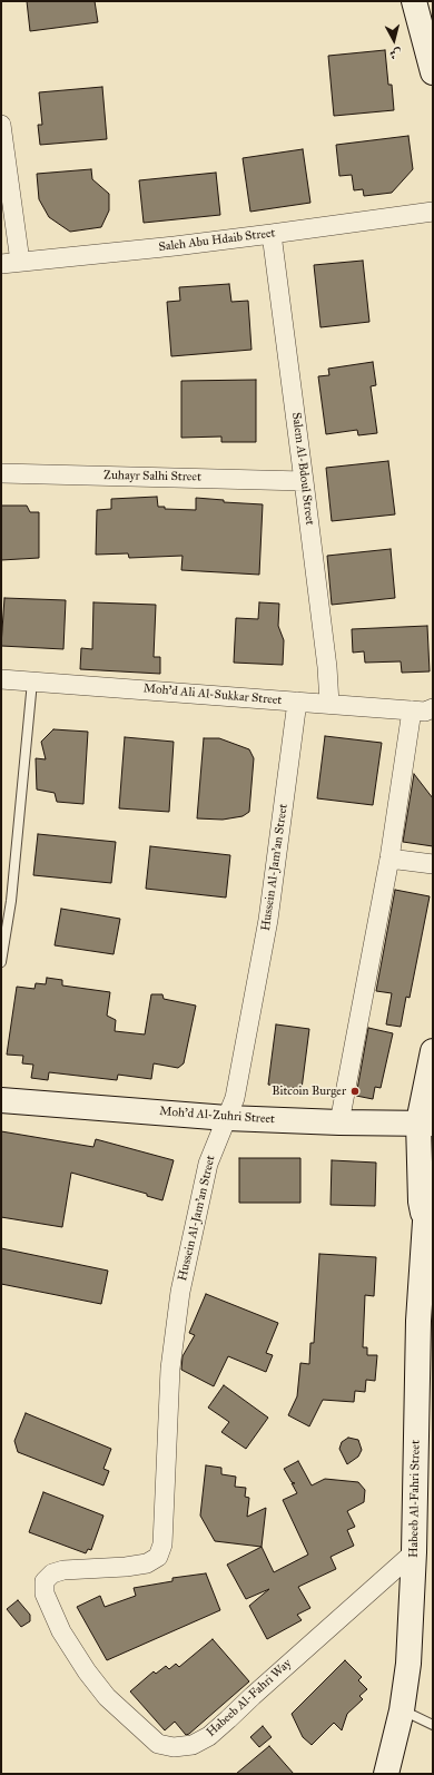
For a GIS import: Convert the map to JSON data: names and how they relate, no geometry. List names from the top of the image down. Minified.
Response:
{"streets":{"street":["Saleh Abu Hdaib Street","Salem Al-Bdoul Street","Zuhayr Salhi Street","Moh'd Ali Al-Sukkar Street","Hussein Al-Jam'an Street","Moh'd Al-Zuhri Street","Habeeb Al-Fahri Street","Habeeb Al-Fahri Way"]},"crossings":[["Saleh Abu Hdaib Street","Salem Al-Bdoul Street"],["Salem Al-Bdoul Street","Zuhayr Salhi Street"],["Salem Al-Bdoul Street","Moh'd Ali Al-Sukkar Street"],["Moh'd Ali Al-Sukkar Street","Hussein Al-Jam'an Street"],["Hussein Al-Jam'an Street","Moh'd Al-Zuhri Street"],["Hussein Al-Jam'an Street","Habeeb Al-Fahri Way"],["Moh'd Al-Zuhri Street","Habeeb Al-Fahri Street"],["Habeeb Al-Fahri Street","Habeeb Al-Fahri Way"]],"places":["Bitcoin Burger"],"north":"bottom"}
